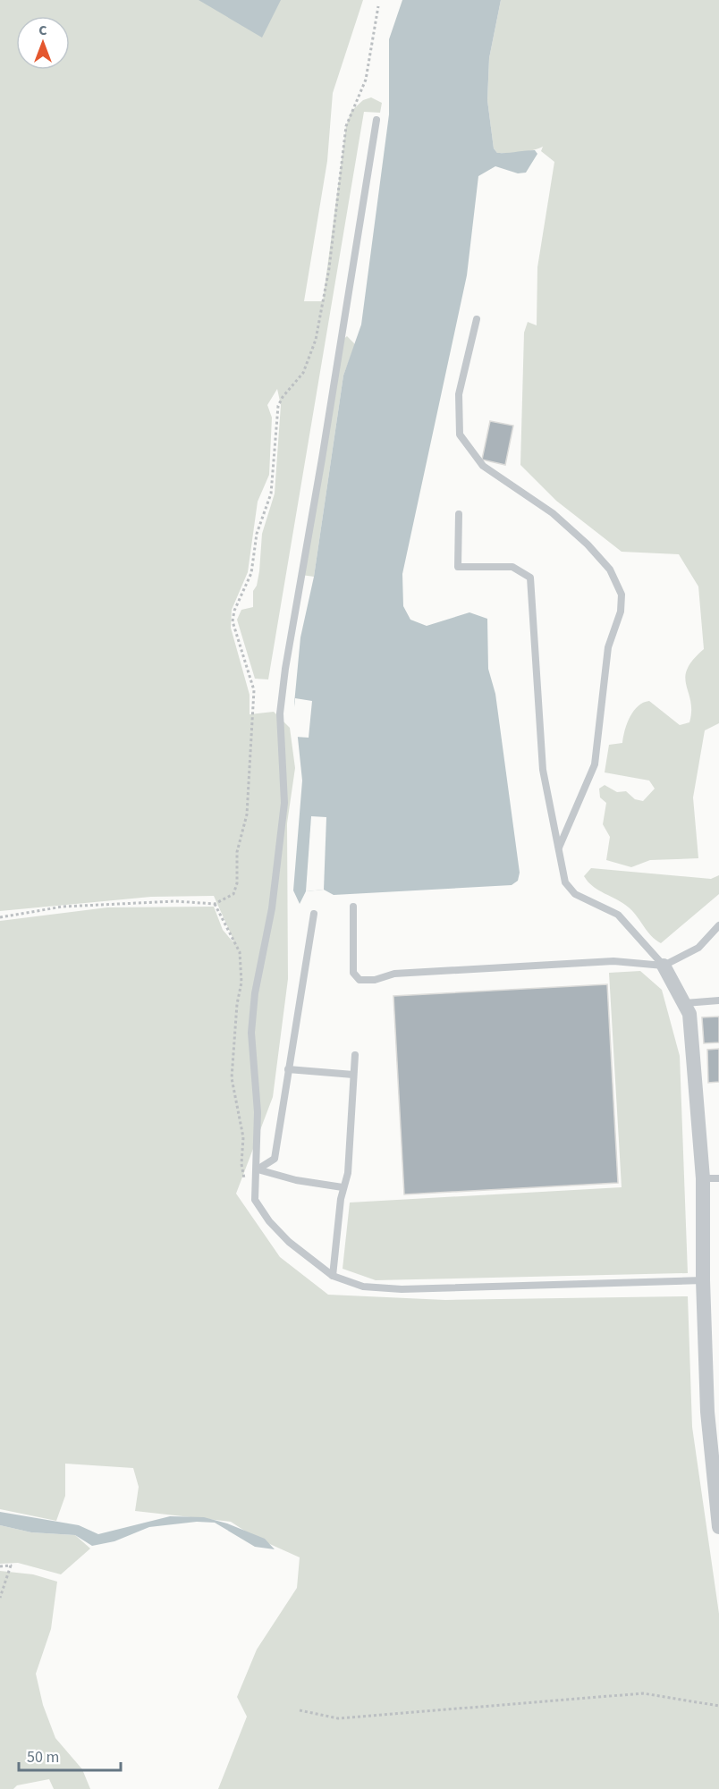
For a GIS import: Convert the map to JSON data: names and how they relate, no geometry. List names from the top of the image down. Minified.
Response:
{"scale_bar":"50 m","north":"top"}
